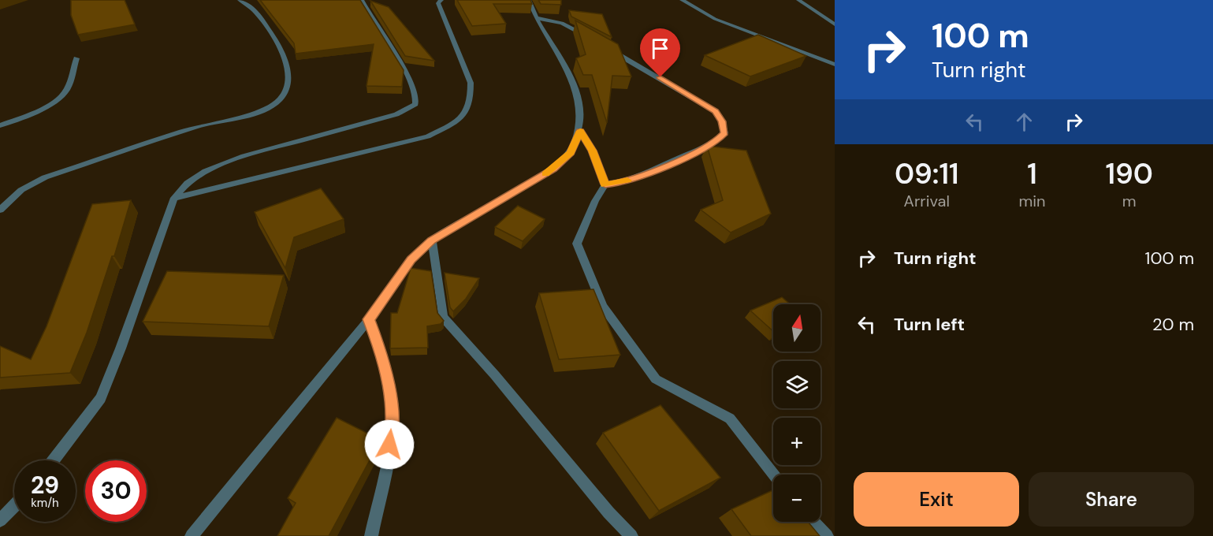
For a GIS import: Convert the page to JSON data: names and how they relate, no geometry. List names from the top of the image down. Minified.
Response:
{"north":"top","page":{"turn":["100 m","Turn right"],"eta":["09:11","Arrival","1","min","190","m"],"list":[{"name":"Turn right","value":"100 m"},{"name":"Turn left","value":"20 m"}],"map_buttons":["+","−"],"speed":"29 km/h","limit":"30","buttons":["Exit","Share"]}}
